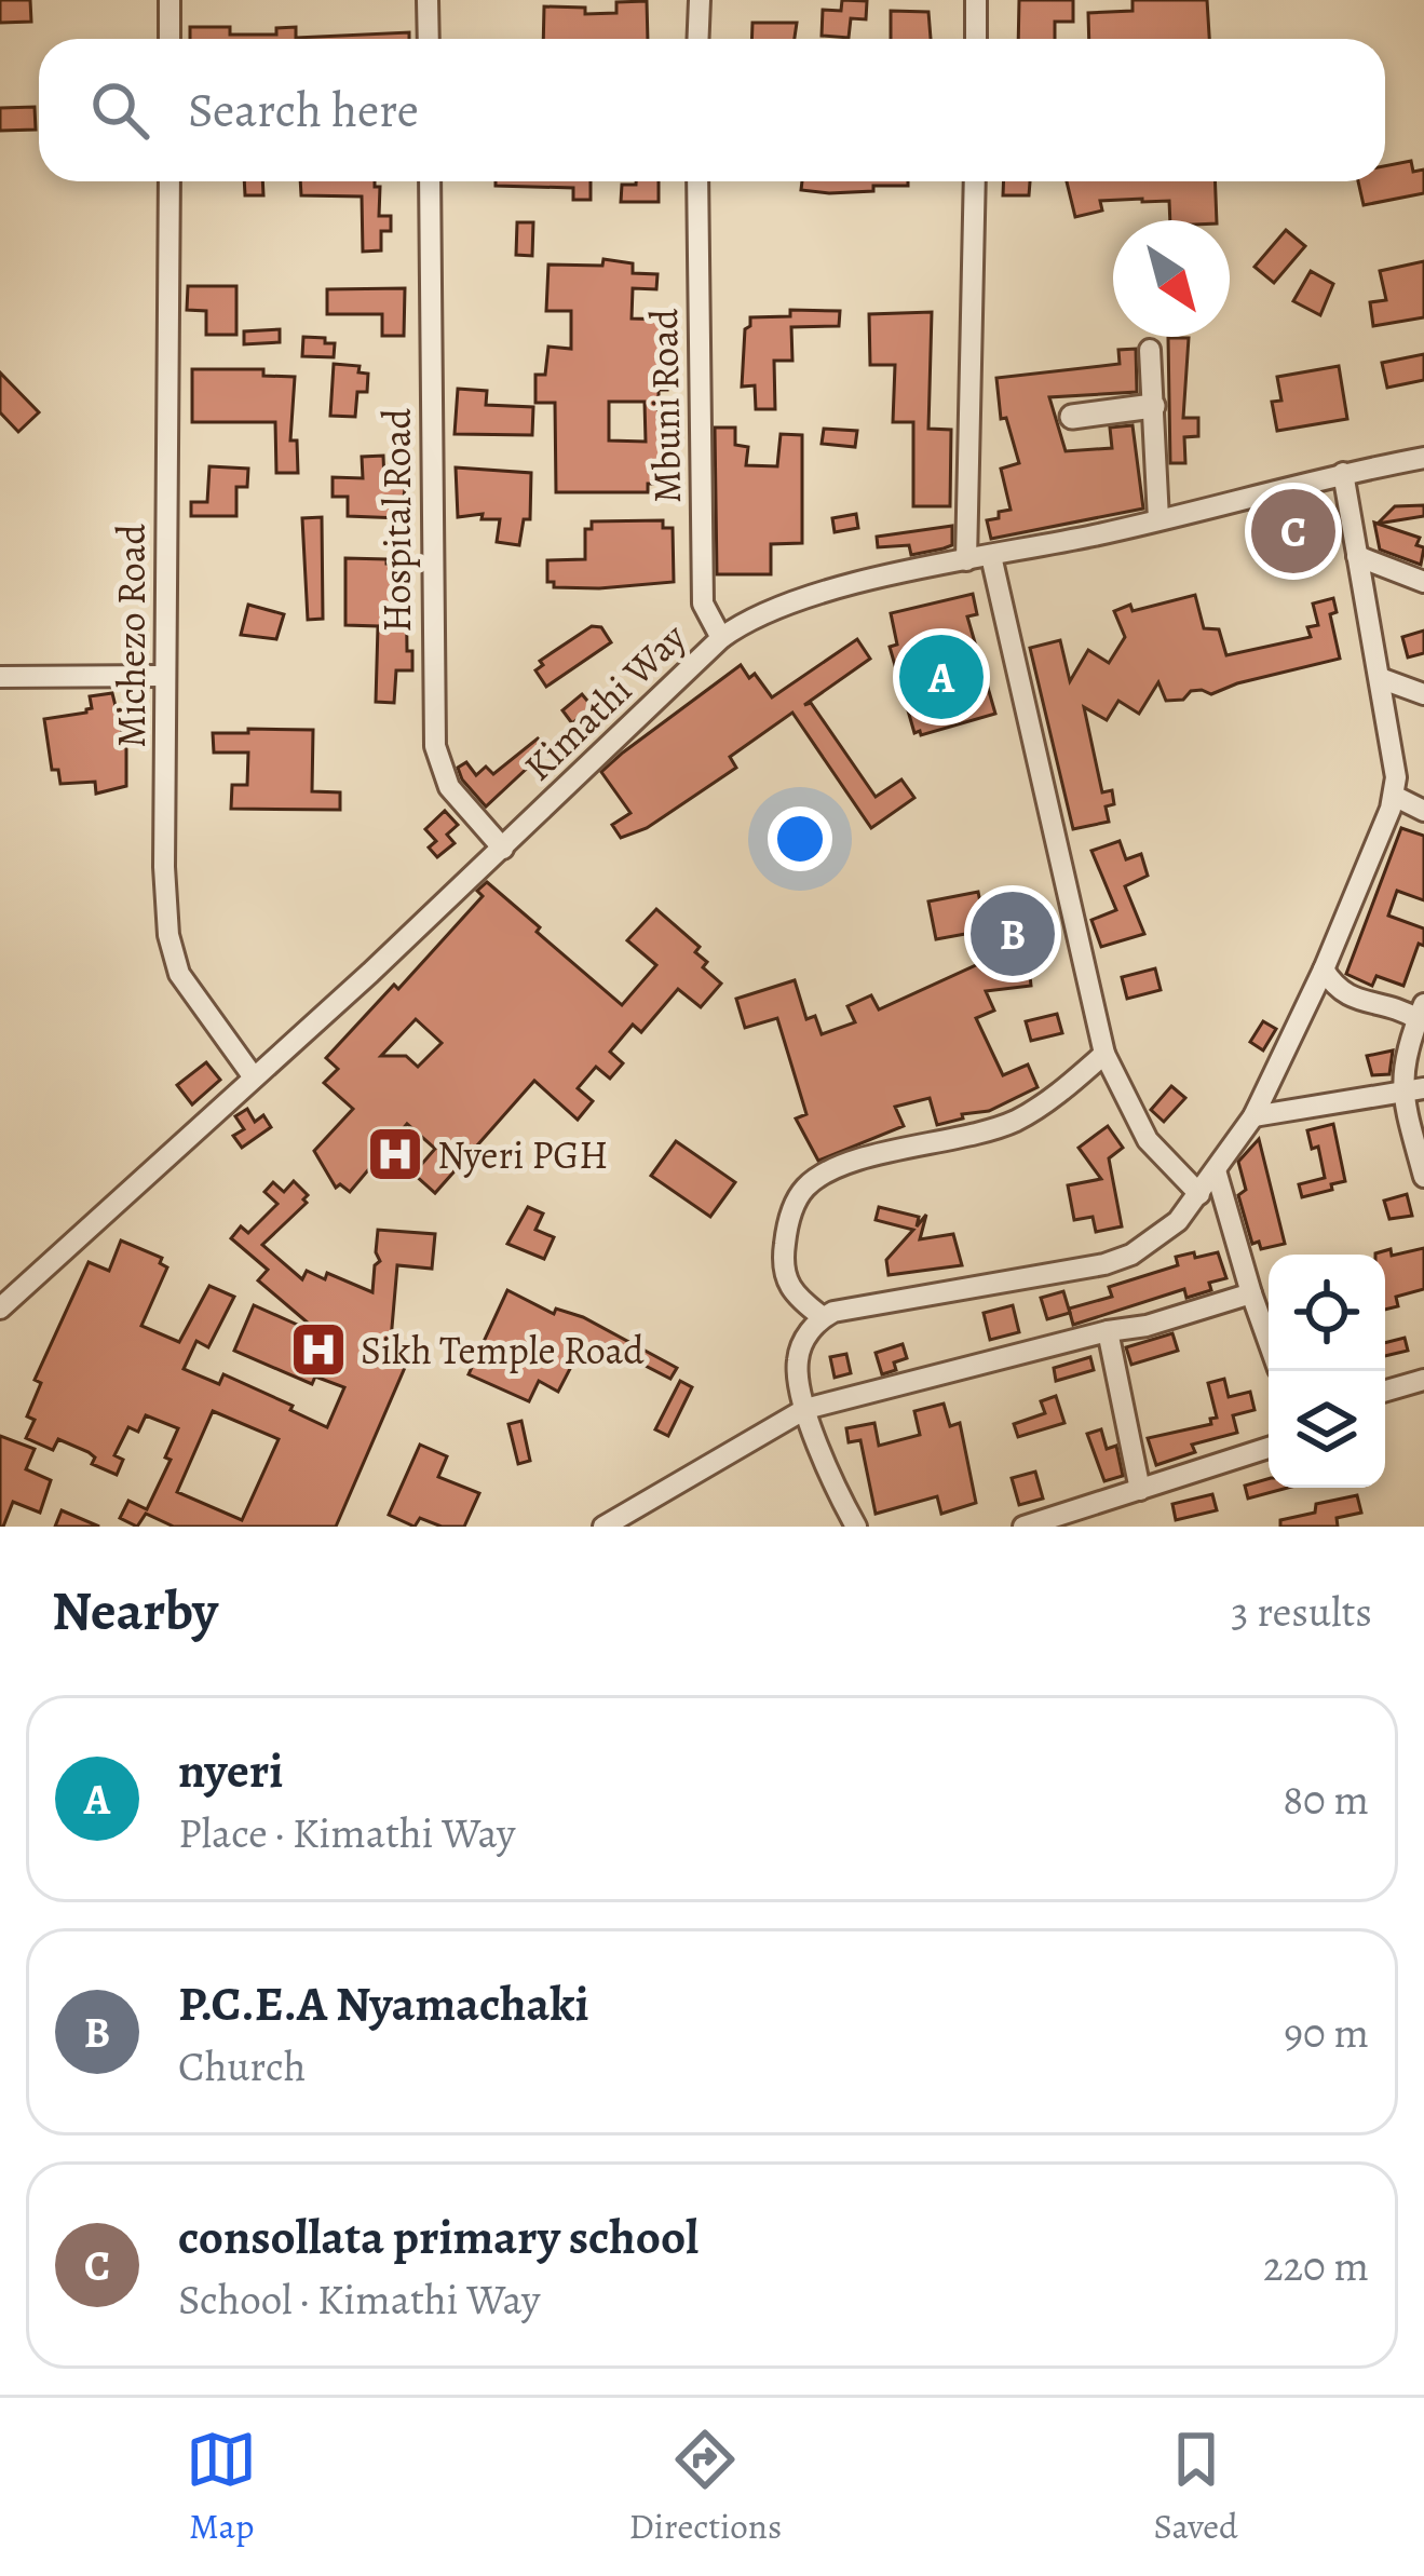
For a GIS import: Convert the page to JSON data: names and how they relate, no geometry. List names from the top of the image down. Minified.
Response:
{"streets":{"street":["Mbuni Road","Hospital Road","Michezo Road","Kimathi Way"]},"crossings":[["Mbuni Road","Kimathi Way"],["Hospital Road","Kimathi Way"],["Michezo Road","Kimathi Way"]],"places":{"hospital":["Nyeri PGH","Sikh Temple Road"]},"north":"bottom right","page":{"search":"Search here","pins":["C","A","B"],"heading":["Nearby","3 results"],"list":[{"mark":"A","name":"nyeri","note":"Place · Kimathi Way","value":"80 m"},{"mark":"B","name":"P.C.E.A Nyamachaki","note":"Church","value":"90 m"},{"mark":"C","name":"consollata primary school","note":"School · Kimathi Way","value":"220 m"}],"nav":["Map","Directions","Saved"]}}
